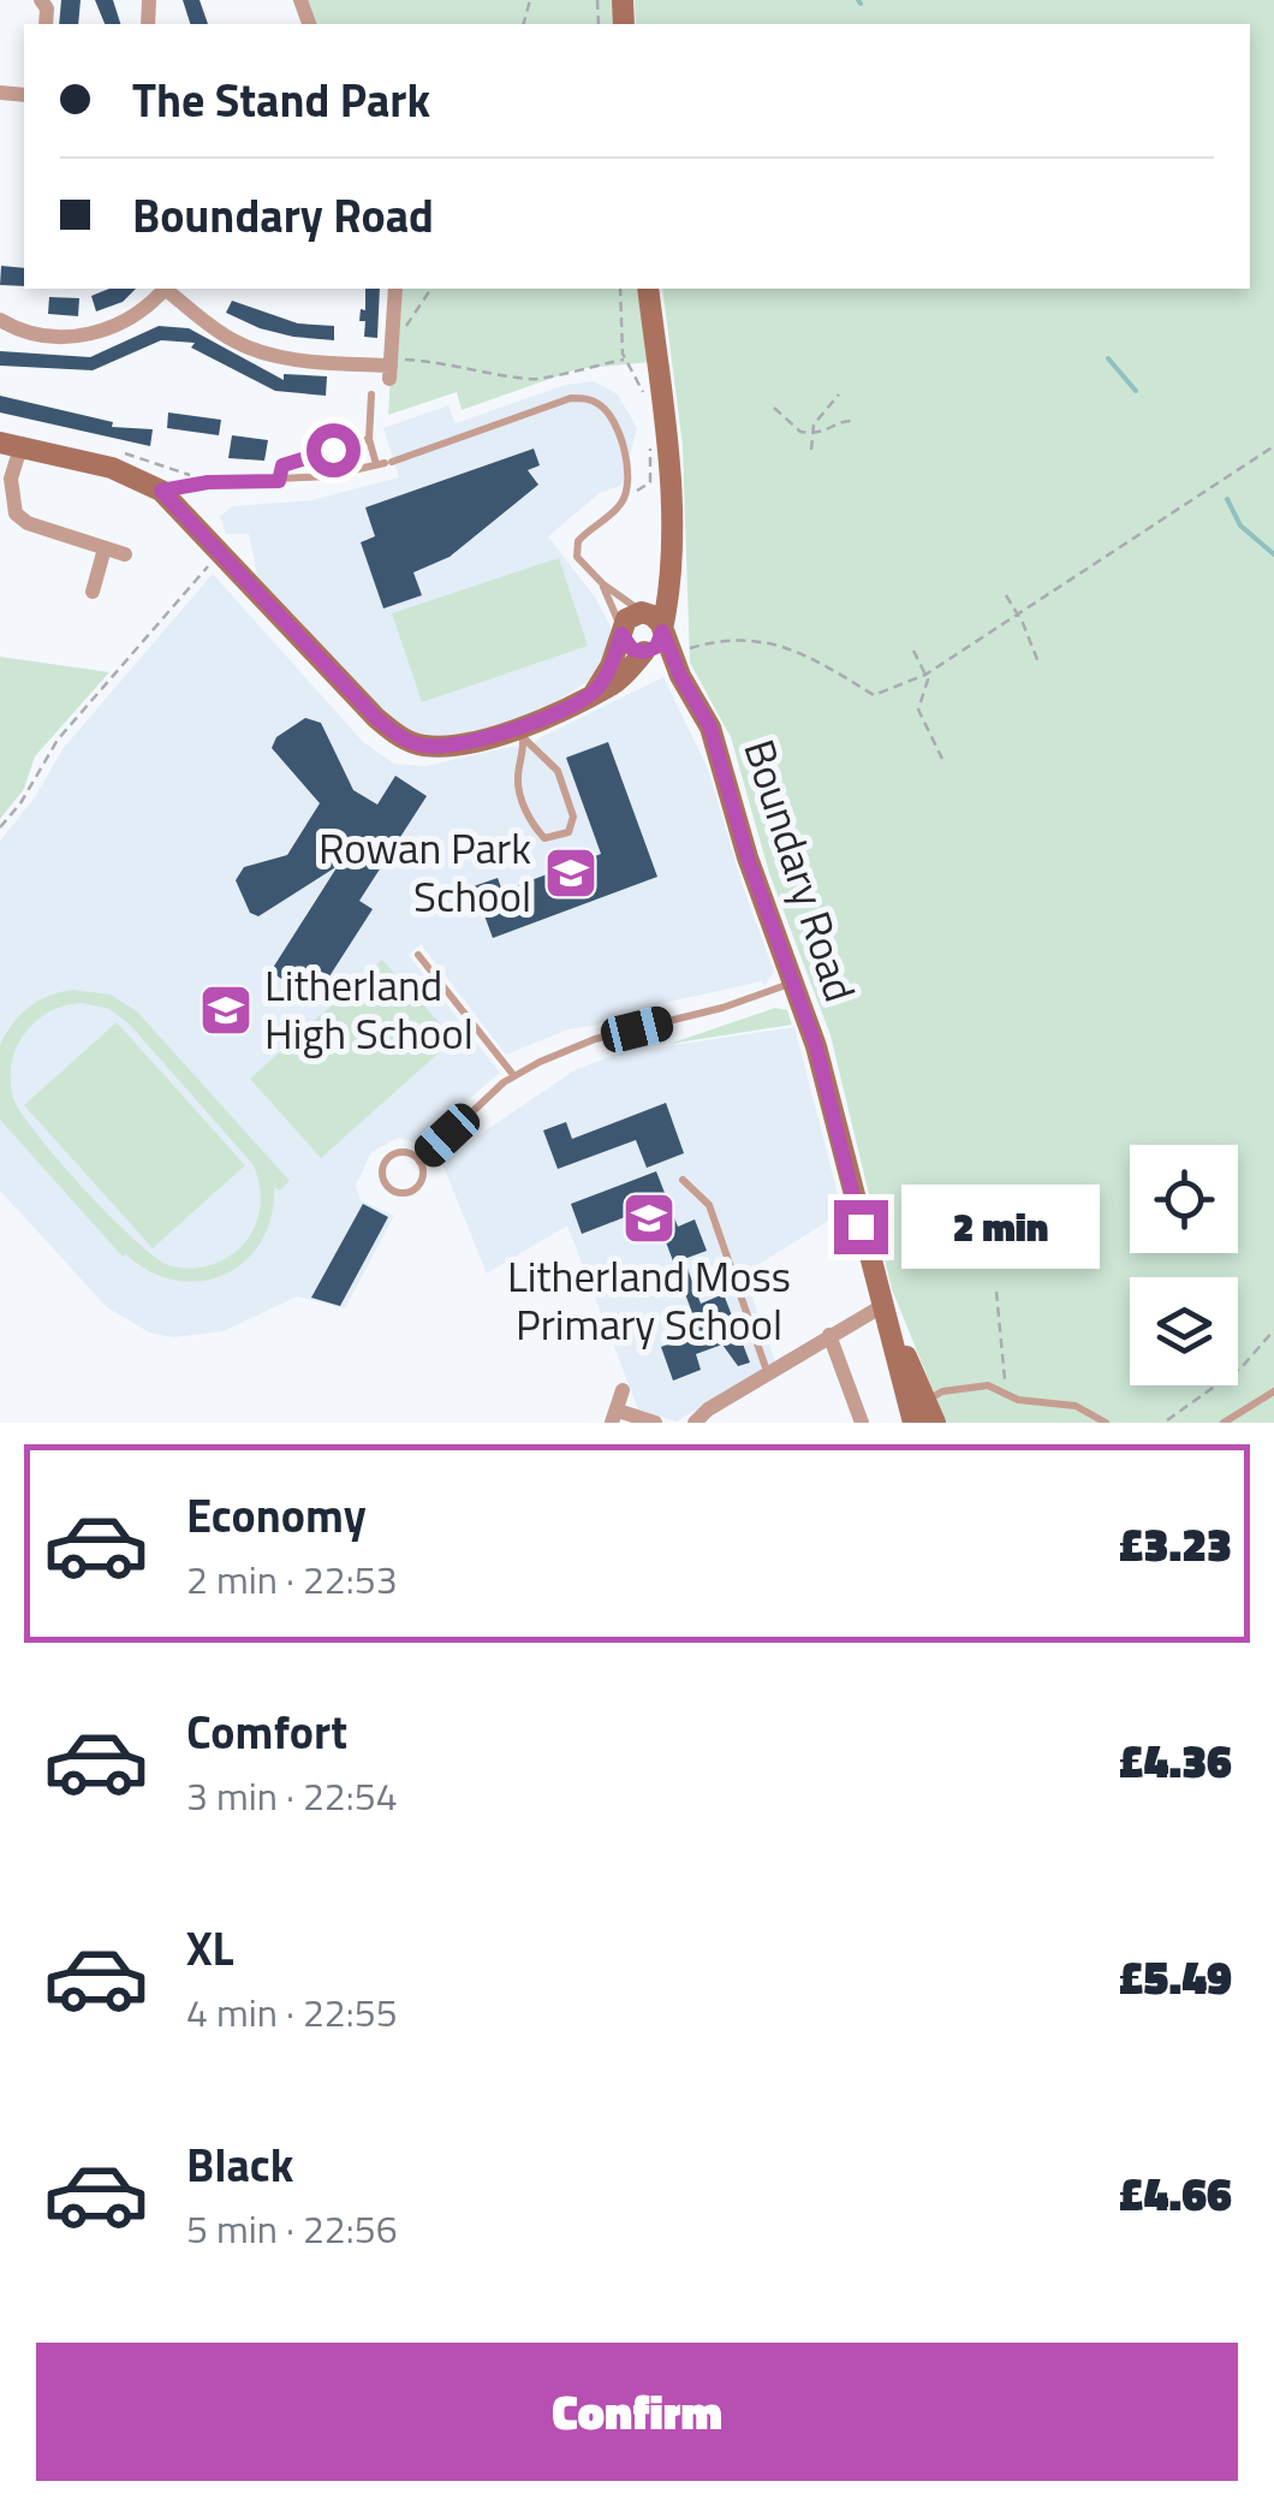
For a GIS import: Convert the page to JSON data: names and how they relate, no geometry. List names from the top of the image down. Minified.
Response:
{"streets":{"street":["Boundary Road"]},"places":{"school or university":["Rowan Park School","Litherland High School","Litherland Moss Primary School"]},"page":{"banner":["The Stand Park","Boundary Road"],"bubble":"2 min","list":[{"name":"Economy","note":"2 min · 22:53","value":"£3.23"},{"name":"Comfort","note":"3 min · 22:54","value":"£4.36"},{"name":"XL","note":"4 min · 22:55","value":"£5.49"},{"name":"Black","note":"5 min · 22:56","value":"£4.66"}],"buttons":"Confirm"}}
